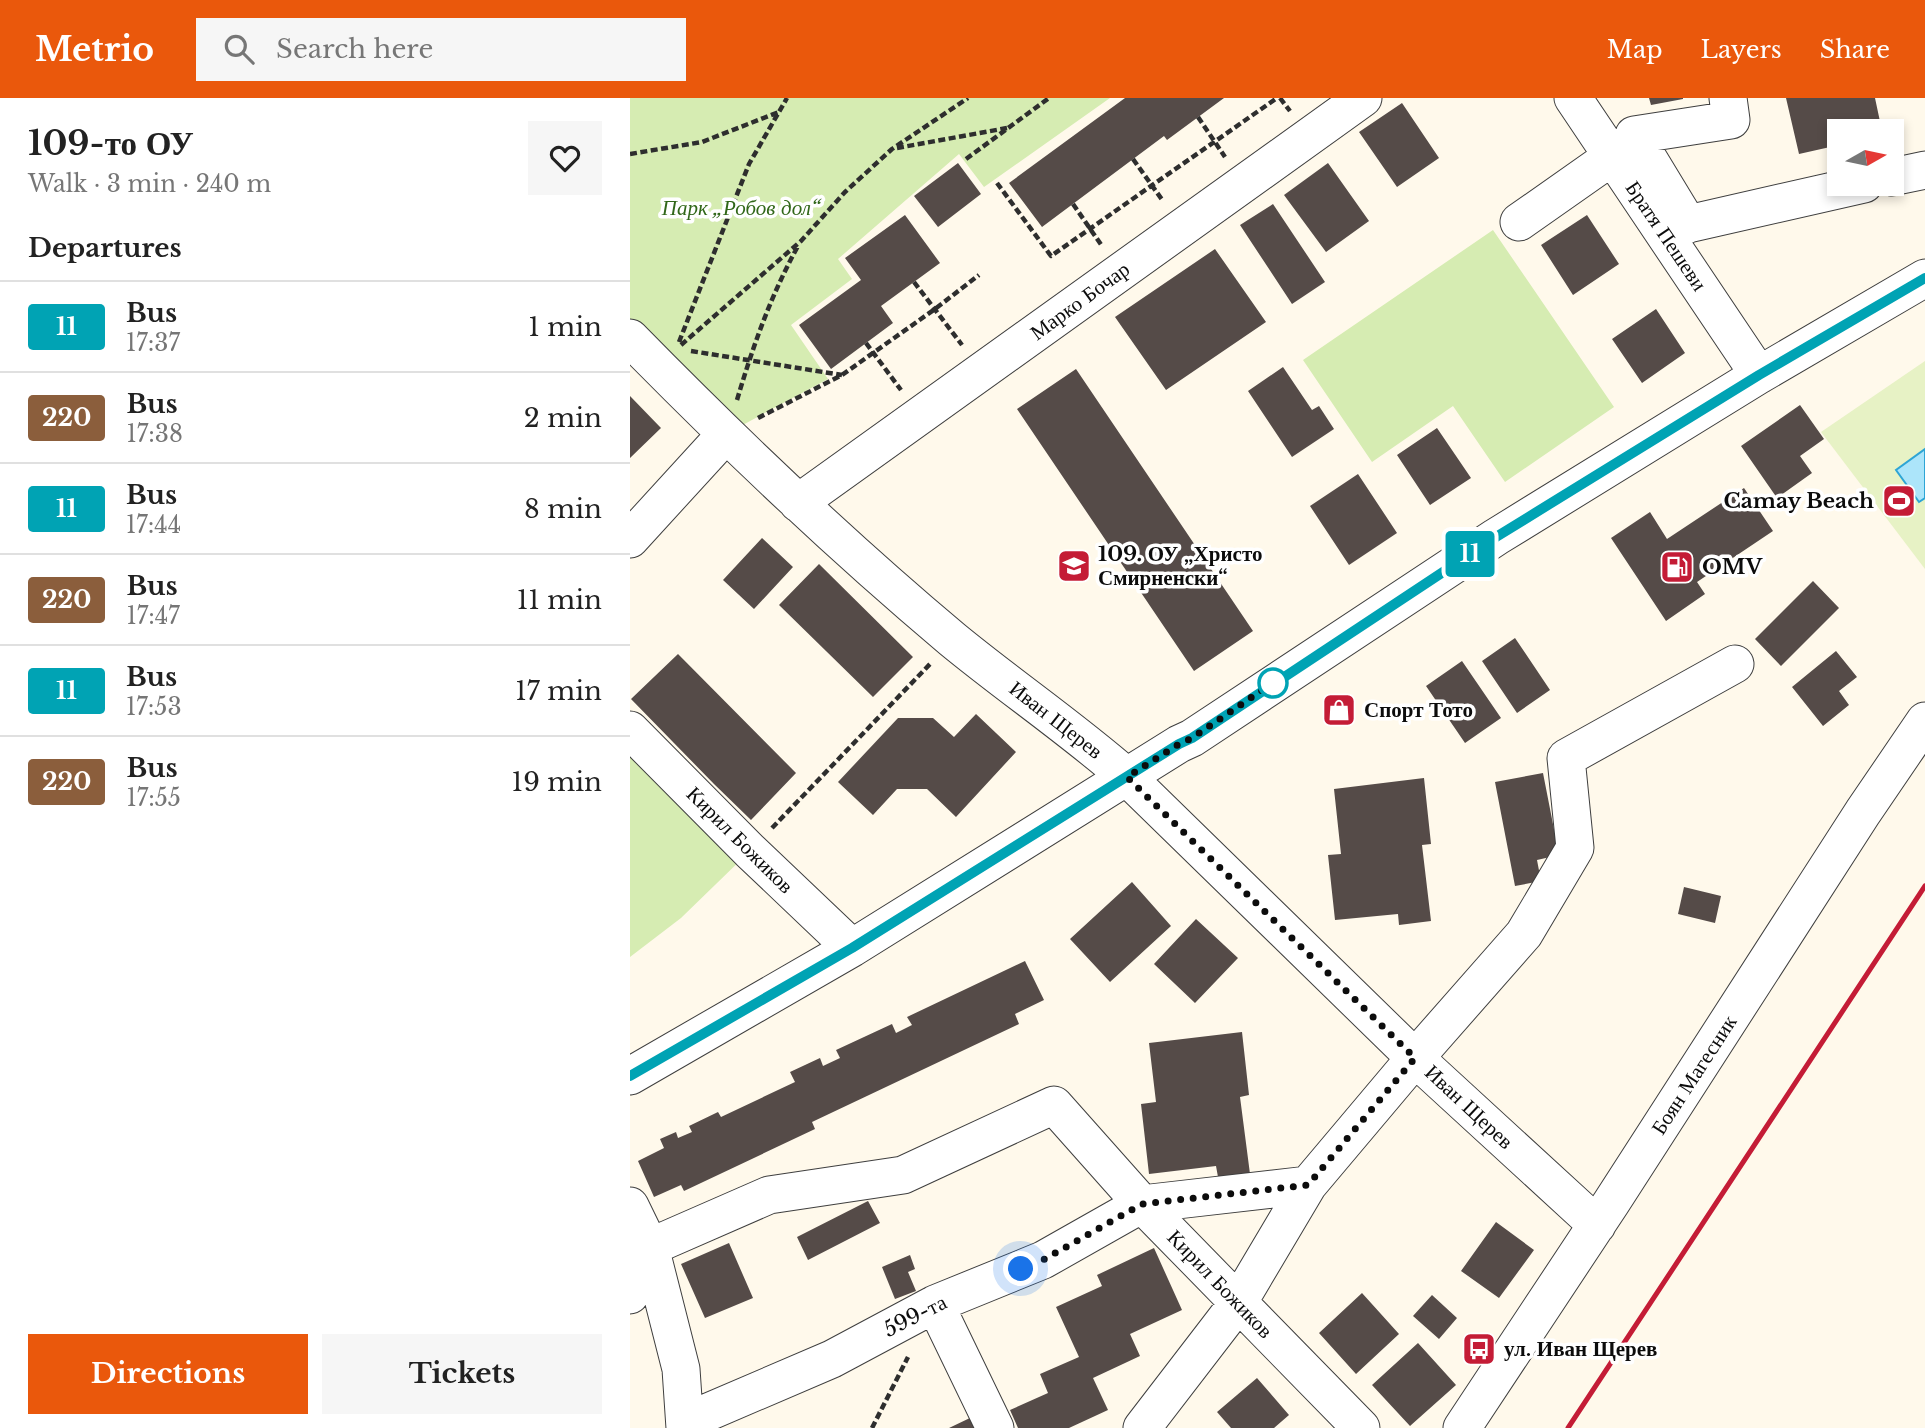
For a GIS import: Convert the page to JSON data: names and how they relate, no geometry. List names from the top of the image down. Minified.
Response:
{"streets":{"street":["Братя Пешеви","Марко Бочар","Иван Щерев","Кирил Божиков","Боян Магесник","599-та"]},"crossings":[["Марко Бочар","Иван Щерев"],["Иван Щерев","Боян Магесник"],["Кирил Божиков","599-та"]],"parks":["Парк „Робов дол“"],"places":{"sports":["Camay Beach"],"school or university":["109. ОУ „Христо Смирненски“"],"fuel station":["OMV"],"shop":["Спорт Тото"],"bus stop":["ул. Иван Щерев"]},"lines":["bus line 11"],"north":"right","page":{"header":"Metrio","search":"Search here","nav":["Map","Layers","Share"],"heading":[["109-то ОУ","Walk · 3 min · 240 m"],"Departures"],"on_map":"11","list":[{"mark":"11","name":"Bus","note":"17:37","value":"1 min"},{"mark":"220","name":"Bus","note":"17:38","value":"2 min"},{"mark":"11","name":"Bus","note":"17:44","value":"8 min"},{"mark":"220","name":"Bus","note":"17:47","value":"11 min"},{"mark":"11","name":"Bus","note":"17:53","value":"17 min"},{"mark":"220","name":"Bus","note":"17:55","value":"19 min"}],"buttons":["Directions","Tickets"]}}
